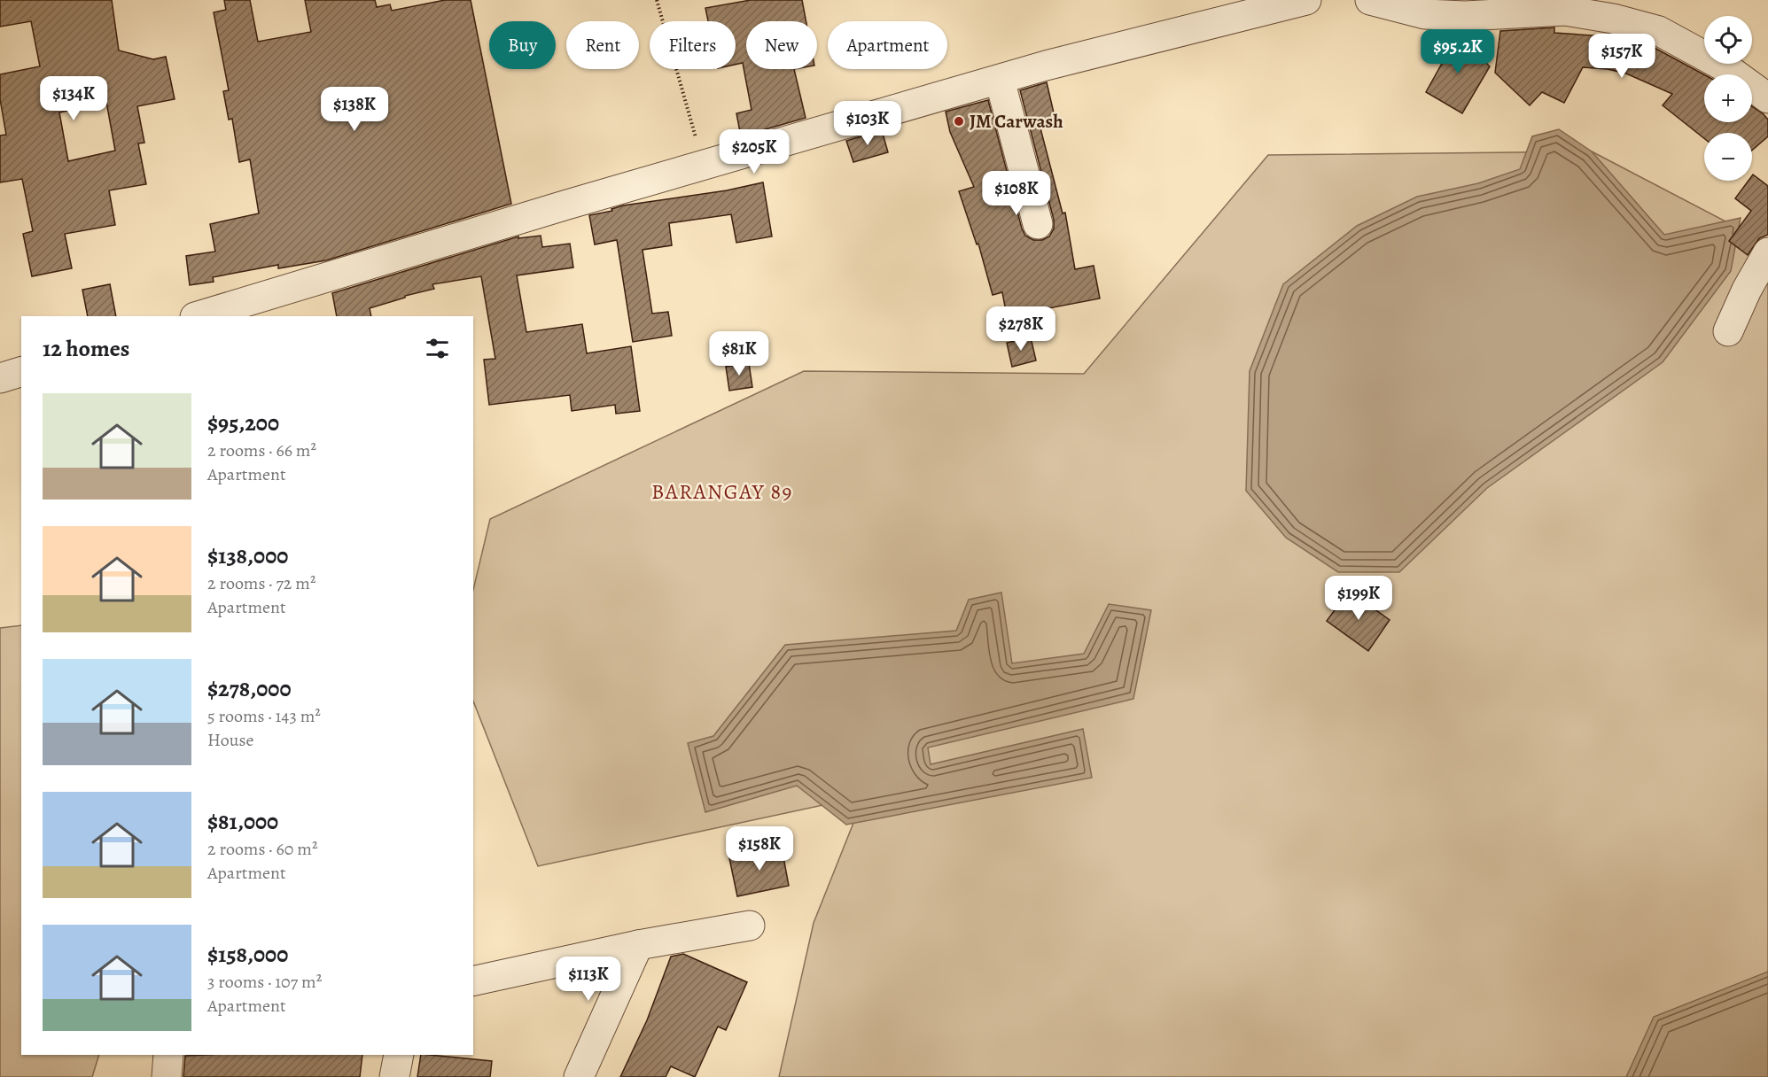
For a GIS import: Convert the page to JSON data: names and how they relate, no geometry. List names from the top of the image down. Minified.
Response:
{"districts":["BARANGAY 89"],"places":["JM Carwash"],"page":{"map_buttons":["+","−"],"chip":["Buy","Rent","Filters","New","Apartment"],"price":["$95.2K","$157K","$134K","$138K","$103K","$205K","$108K","$278K","$81K","$199K","$158K","$113K"],"heading":"12 homes","list":[{"name":"$95,200","note":"2 rooms · 66 m² · Apartment"},{"name":"$138,000","note":"2 rooms · 72 m² · Apartment"},{"name":"$278,000","note":"5 rooms · 143 m² · House"},{"name":"$81,000","note":"2 rooms · 60 m² · Apartment"},{"name":"$158,000","note":"3 rooms · 107 m² · Apartment"}]}}
